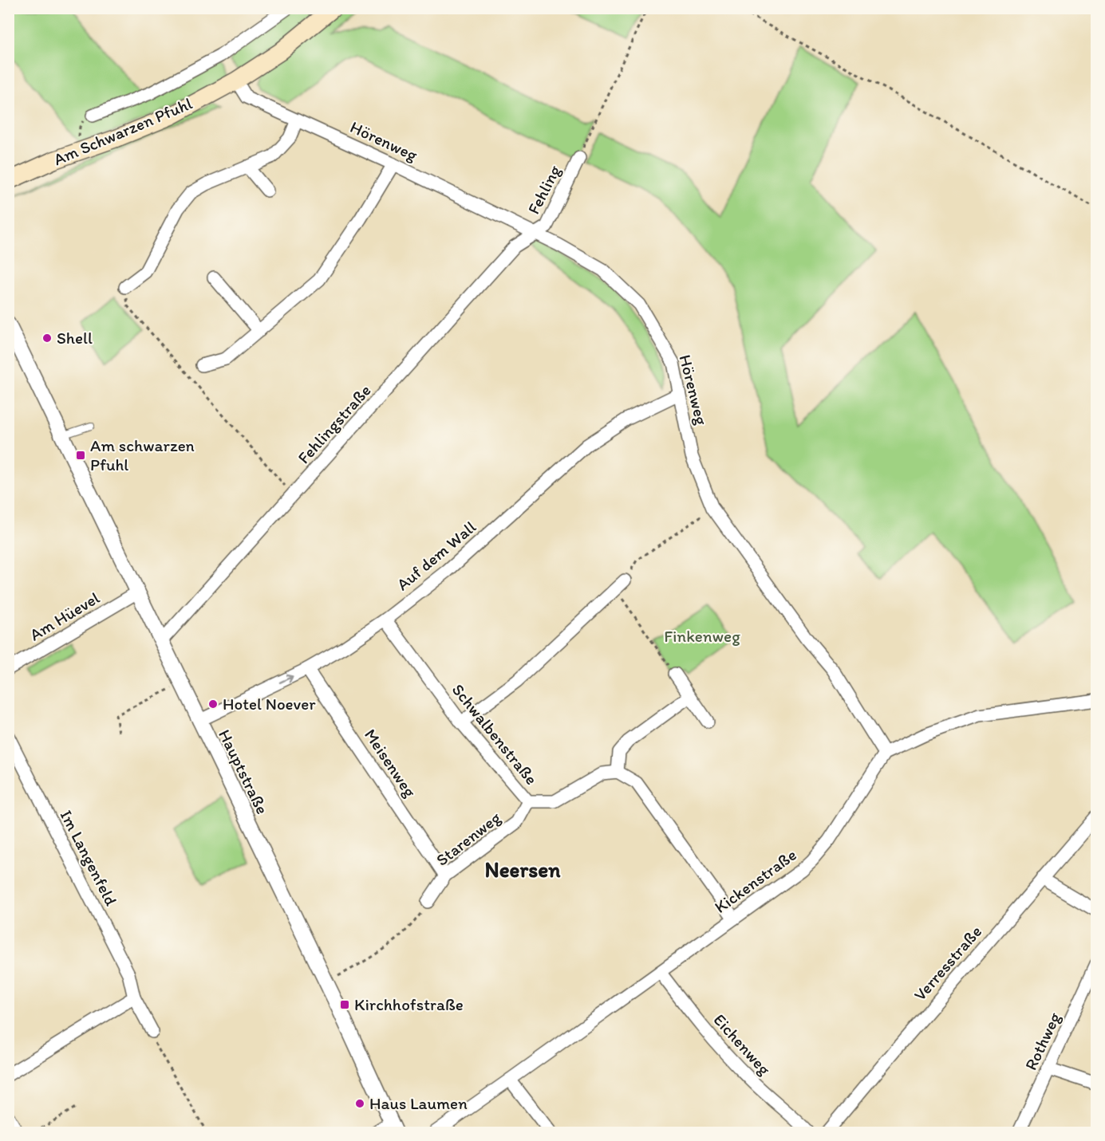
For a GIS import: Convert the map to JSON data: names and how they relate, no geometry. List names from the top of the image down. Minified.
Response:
{"streets":{"main road":["Am Schwarzen Pfuhl"],"street":["Hörenweg","Fehling","Fehlingstraße","Auf dem Wall","Am Hüevel","Schwalbenstraße","Meisenweg","Hauptstraße","Starenweg","Im Langenfeld","Kickenstraße","Verresstraße","Rothweg","Eichenweg"]},"crossings":[["Am Schwarzen Pfuhl","Hörenweg"],["Hörenweg","Fehling"],["Hörenweg","Fehlingstraße"],["Hörenweg","Auf dem Wall"],["Hörenweg","Kickenstraße"],["Fehling","Fehlingstraße"],["Fehlingstraße","Hauptstraße"],["Auf dem Wall","Schwalbenstraße"],["Auf dem Wall","Meisenweg"],["Auf dem Wall","Hauptstraße"],["Am Hüevel","Hauptstraße"],["Schwalbenstraße","Starenweg"],["Meisenweg","Starenweg"],["Kickenstraße","Eichenweg"]],"districts":["Neersen"],"parks":["Finkenweg"],"places":{"other":["Shell","Hotel Noever","Haus Laumen"],"transit":["Am schwarzen Pfuhl","Kirchhofstraße"]}}
